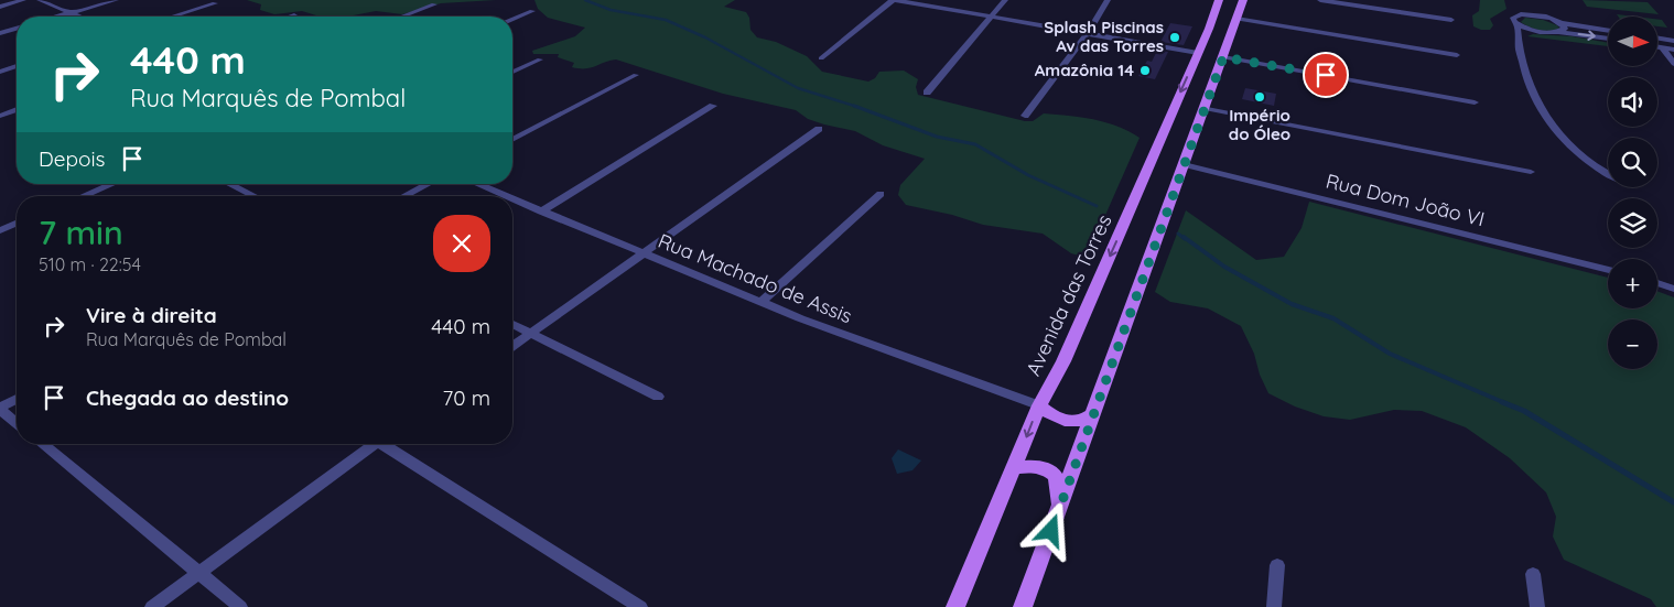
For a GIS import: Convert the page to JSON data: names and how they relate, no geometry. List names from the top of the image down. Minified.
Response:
{"streets":{"main road":["Avenida das Torres"],"street":["Rua Dom João VI","Rua Machado de Assis"]},"crossings":[["Rua Machado de Assis","Avenida das Torres"]],"places":["Splash Piscinas Av das Torres","Amazônia 14","Império do Óleo"],"north":"right","page":{"map_buttons":["+","−"],"turn":["440 m","Rua Marquês de Pombal"],"then":"Depois","heading":["7 min","510 m · 22:54"],"list":[{"name":"Vire à direita","note":"Rua Marquês de Pombal","value":"440 m"},{"name":"Chegada ao destino","value":"70 m"}]}}
